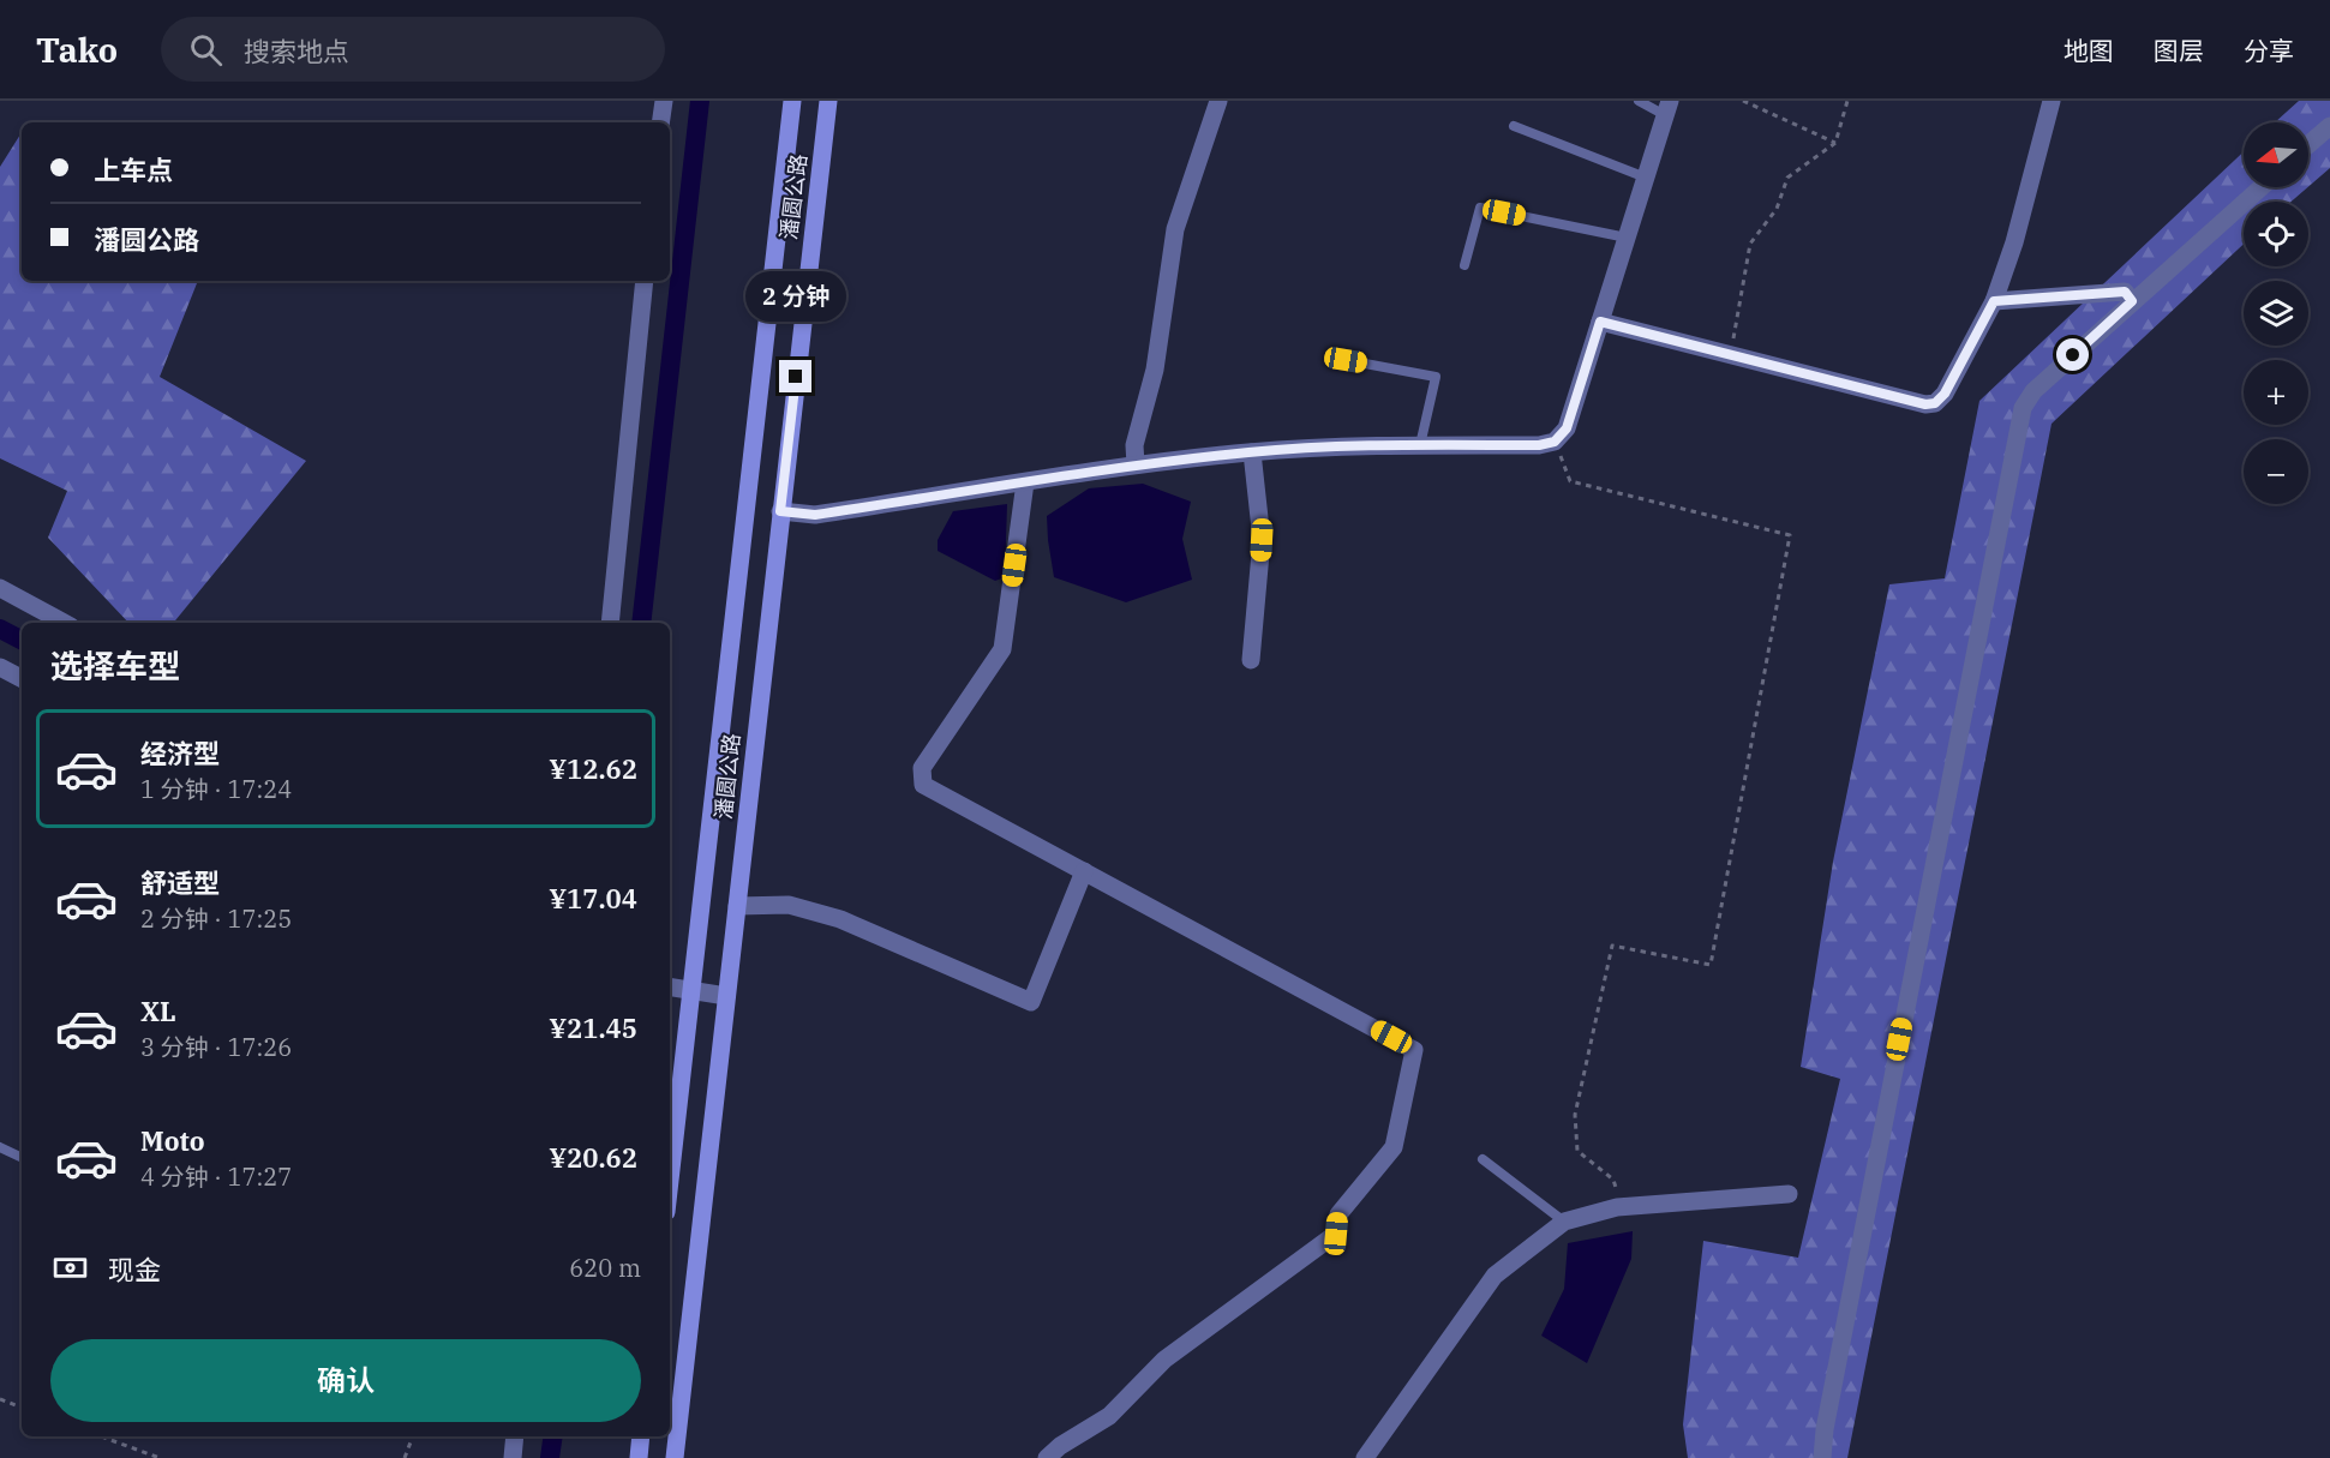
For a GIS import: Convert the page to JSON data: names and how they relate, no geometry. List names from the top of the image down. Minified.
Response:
{"streets":{"main road":["潘圆公路"]},"north":"left","page":{"header":"Tako","search":"搜索地点","nav":["地图","图层","分享"],"map_buttons":["+","−"],"banner":["上车点","潘圆公路"],"bubble":"2 分钟","heading":"选择车型","list":[{"name":"经济型","note":"1 分钟 · 17:24","value":"¥12.62"},{"name":"舒适型","note":"2 分钟 · 17:25","value":"¥17.04"},{"name":"XL","note":"3 分钟 · 17:26","value":"¥21.45"},{"name":"Moto","note":"4 分钟 · 17:27","value":"¥20.62"}],"pay":["现金","620 m"],"buttons":"确认"}}
